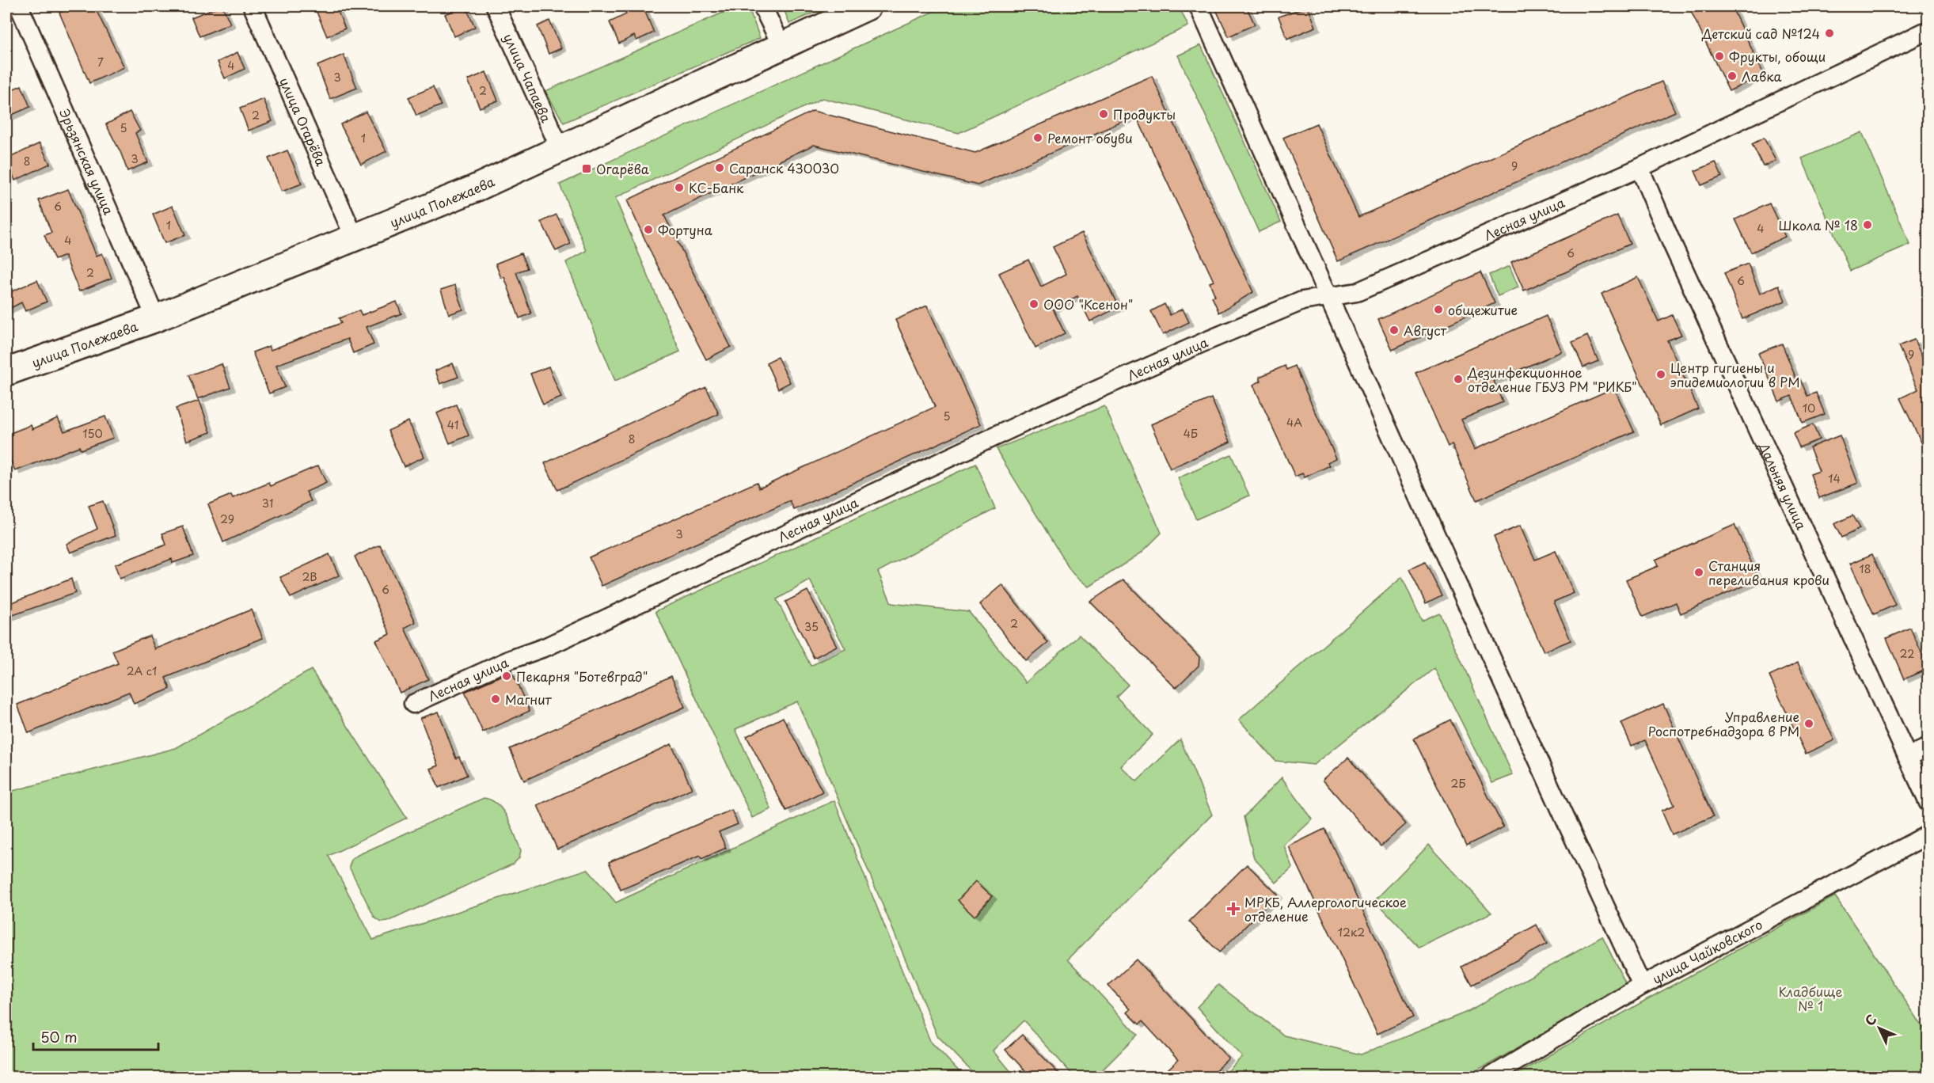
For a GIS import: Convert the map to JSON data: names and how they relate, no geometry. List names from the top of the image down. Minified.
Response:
{"streets":{"main road":["улица Полежаева"],"street":["улица Чапаева","улица Огарёва","Эрьзянская улица","Лесная улица","Дальняя улица","улица Чайковского"]},"crossings":[["улица Чапаева","улица Полежаева"],["улица Огарёва","улица Полежаева"],["Эрьзянская улица","улица Полежаева"],["Лесная улица","Дальняя улица"]],"parks":["Кладбище № 1"],"places":{"other":["Детский сад №124","Фрукты, обощи","Лавка","Продукты","Ремонт обуви","Саранск 430030","КС-Банк","Школа № 18","Фортуна","ООО \"Ксенон\"","общежитие","Август","Центр гигиены и эпидемиологии в РМ","Дезинфекционное отделение ГБУЗ РМ \"РИКБ\"","Станция переливания крови","Пекарня \"Ботевград\"","Магнит","Управление Роспотребнадзора в РМ"],"transit":["Огарёва"],"health":["МРКБ, Аллергологическое отделение"]},"house_numbers":["7","4","3","2","2","5","1","3","8","9","6","1","4","4","6","2","6","9","10","5","4А","41","150","4Б","8","14","31","29","3","18","2В","6","2","35","22","2А с1","2Б","12к2"],"scale_bar":"50 m","north":"top left"}
